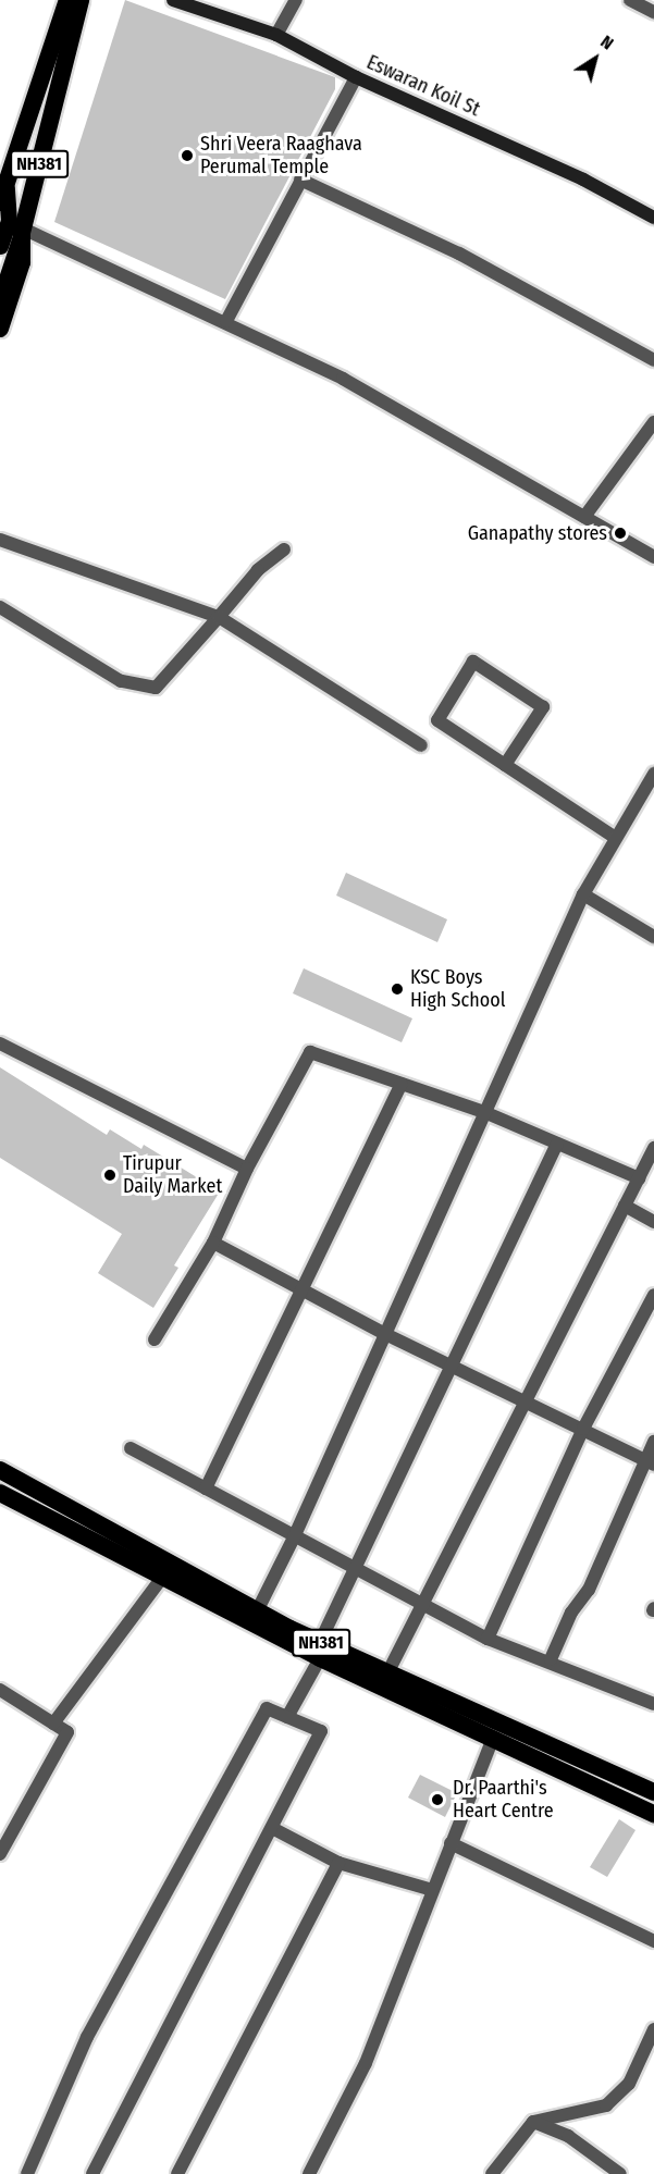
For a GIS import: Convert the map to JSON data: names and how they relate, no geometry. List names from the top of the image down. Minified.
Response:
{"streets":{"highway":["NH381"],"main road":["Eswaran Koil St"]},"places":["Shri Veera Raaghava Perumal Temple","Ganapathy stores","KSC Boys High School","Tirupur Daily Market","Dr. Paarthi's Heart Centre"],"north":"top right"}
